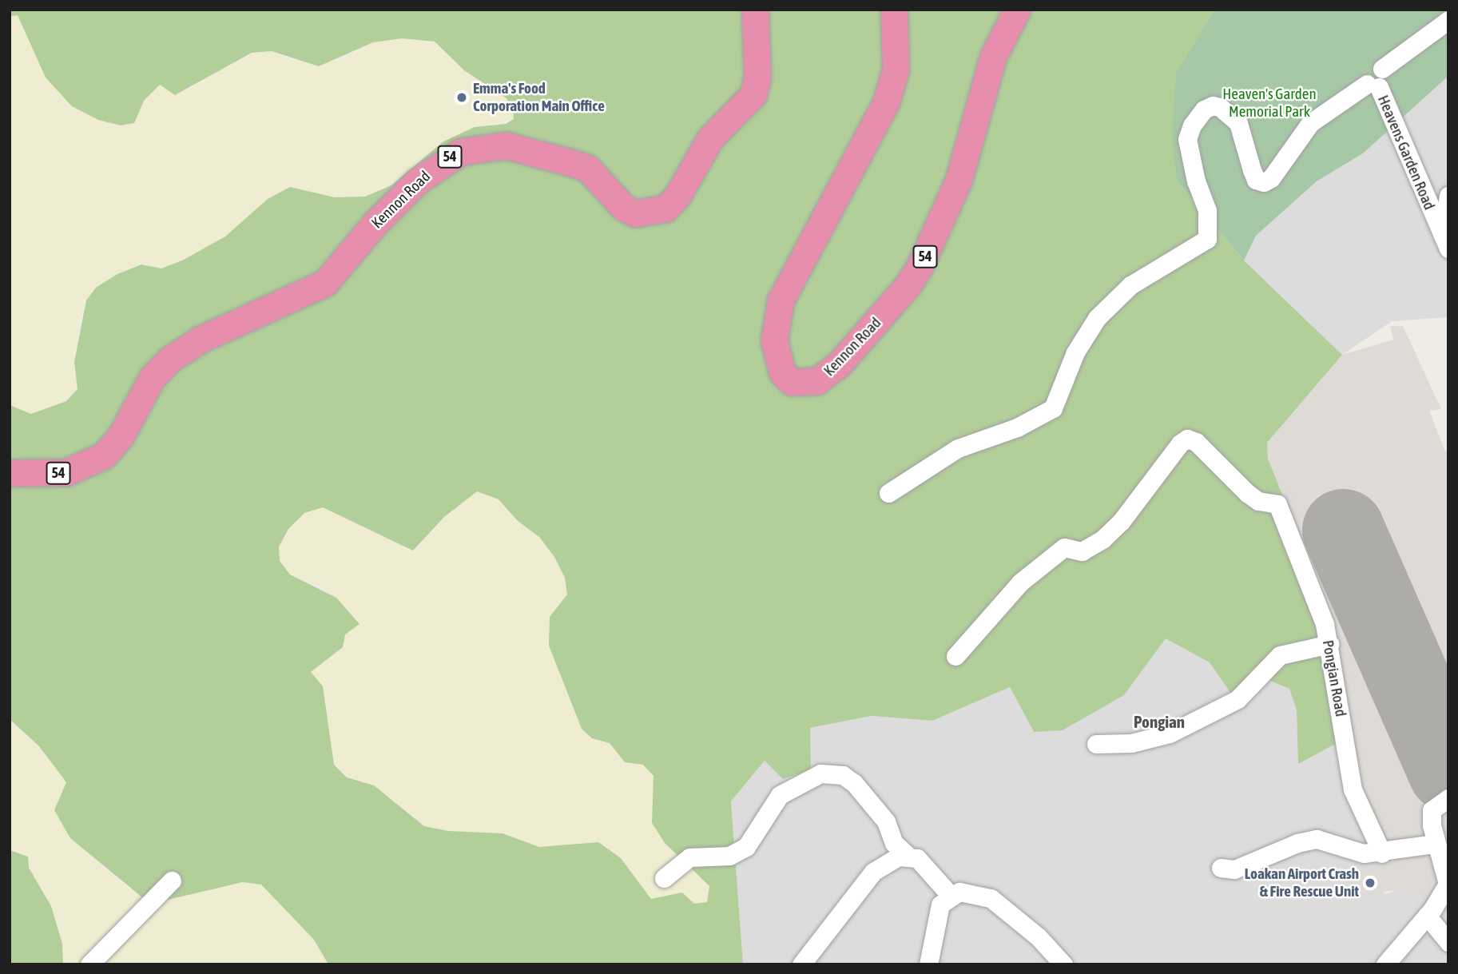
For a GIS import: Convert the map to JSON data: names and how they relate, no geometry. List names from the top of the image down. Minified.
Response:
{"streets":{"highway":["54","Kennon Road"],"street":["Heavens Garden Road","Pongian Road"]},"districts":["Pongian"],"parks":["Heaven's Garden Memorial Park"],"places":["Emma's Food Corporation Main Office","Loakan Airport Crash & Fire Rescue Unit"]}
